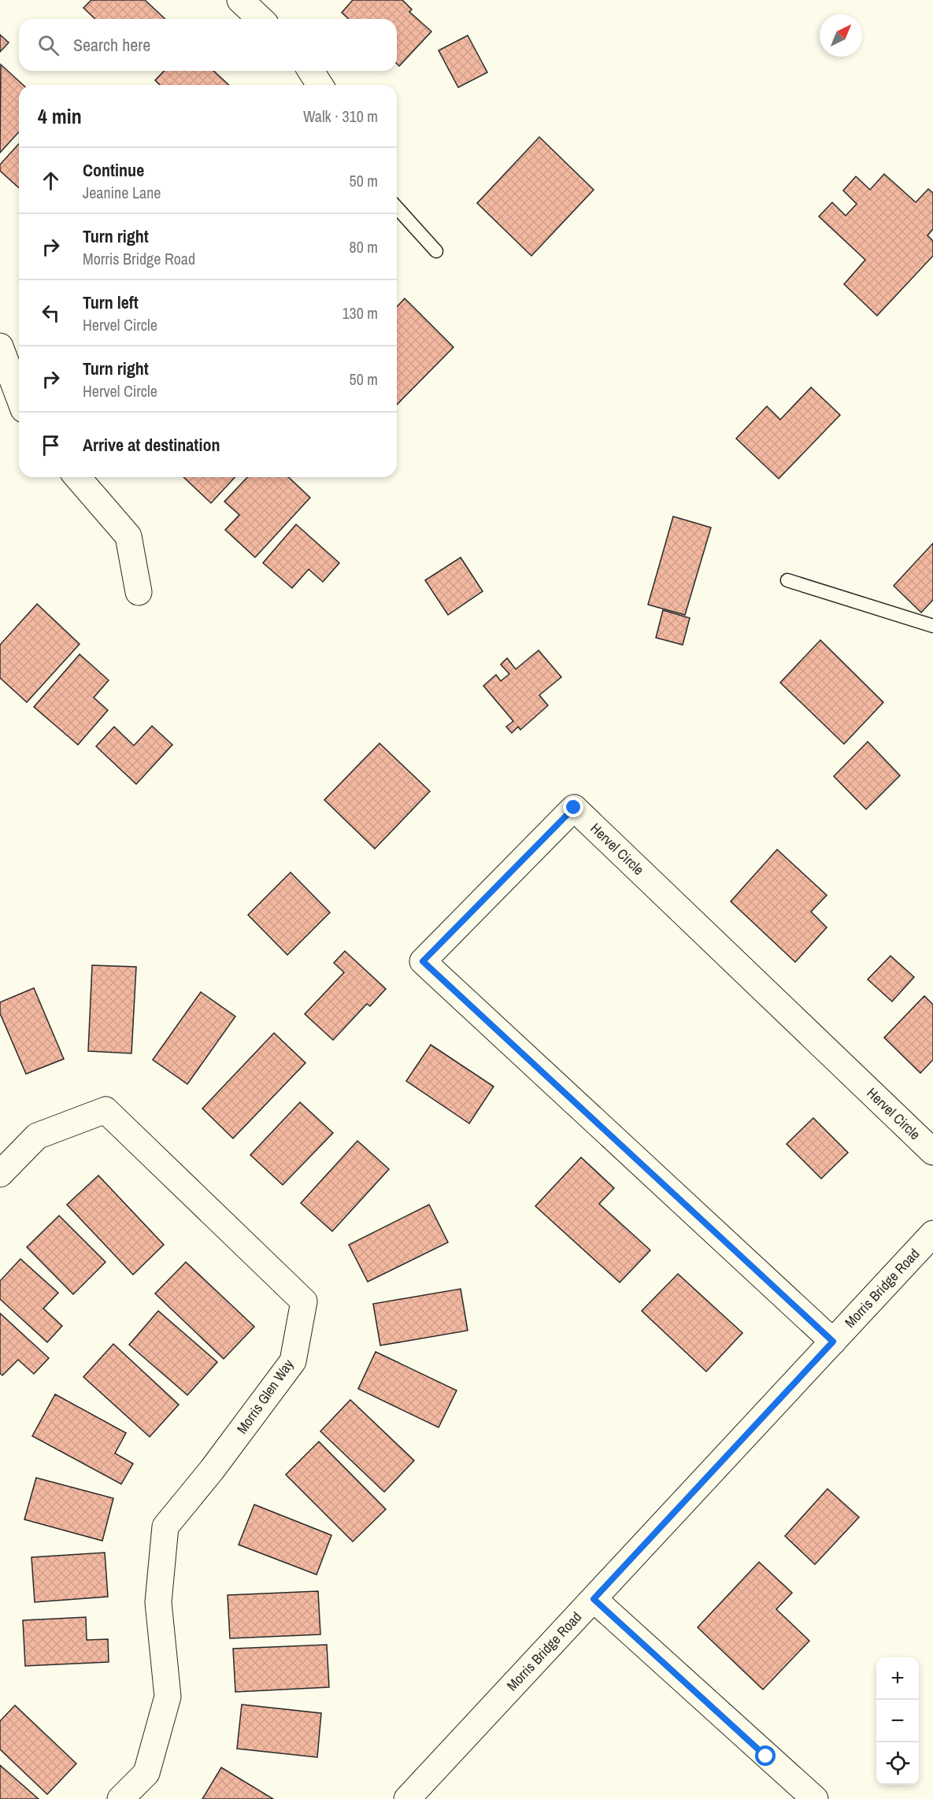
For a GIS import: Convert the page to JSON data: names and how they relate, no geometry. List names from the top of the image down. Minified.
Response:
{"streets":{"street":["Hervel Circle","Morris Bridge Road","Morris Glen Way"]},"crossings":[["Hervel Circle","Morris Bridge Road"]],"north":"top right","page":{"search":"Search here","heading":["4 min","Walk · 310 m"],"list":[["Continue","Jeanine Lane","50 m"],["Turn right","Morris Bridge Road","80 m"],["Turn left","Hervel Circle","130 m"],["Turn right","Hervel Circle","50 m"],"Arrive at destination"],"map_buttons":["+","−"]}}
